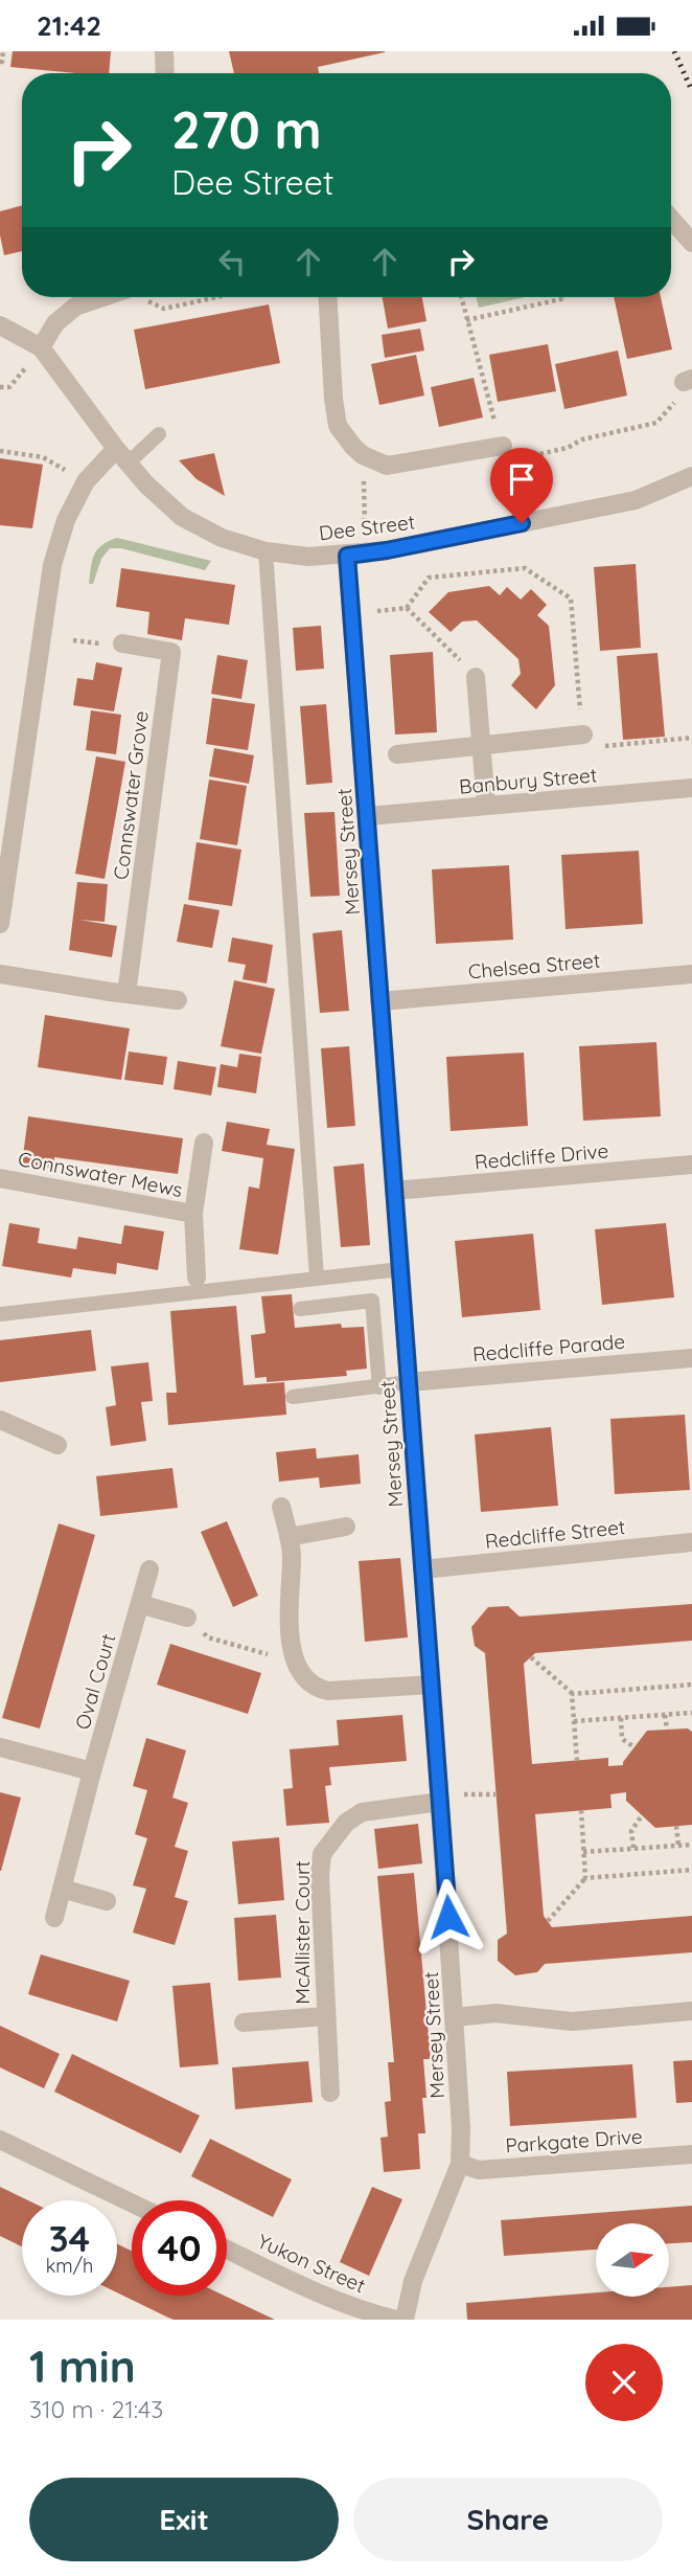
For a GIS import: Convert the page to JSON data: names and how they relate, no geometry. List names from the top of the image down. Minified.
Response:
{"streets":{"street":["Dee Street","Banbury Street","Connswater Grove","Mersey Street","Chelsea Street","Redcliffe Drive","Connswater Mews","Redcliffe Parade","Redcliffe Street","Oval Court","McAllister Court","Parkgate Drive","Yukon Street"]},"crossings":[["Dee Street","Mersey Street"],["Banbury Street","Mersey Street"],["Mersey Street","Chelsea Street"],["Mersey Street","Redcliffe Drive"],["Mersey Street","Redcliffe Parade"],["Mersey Street","Redcliffe Street"],["Mersey Street","McAllister Court"],["Mersey Street","Parkgate Drive"]],"north":"right","page":{"status":"21:42","turn":["270 m","Dee Street"],"speed":"34 km/h","limit":"40","heading":["1 min","310 m · 21:43"],"buttons":["Exit","Share"]}}
